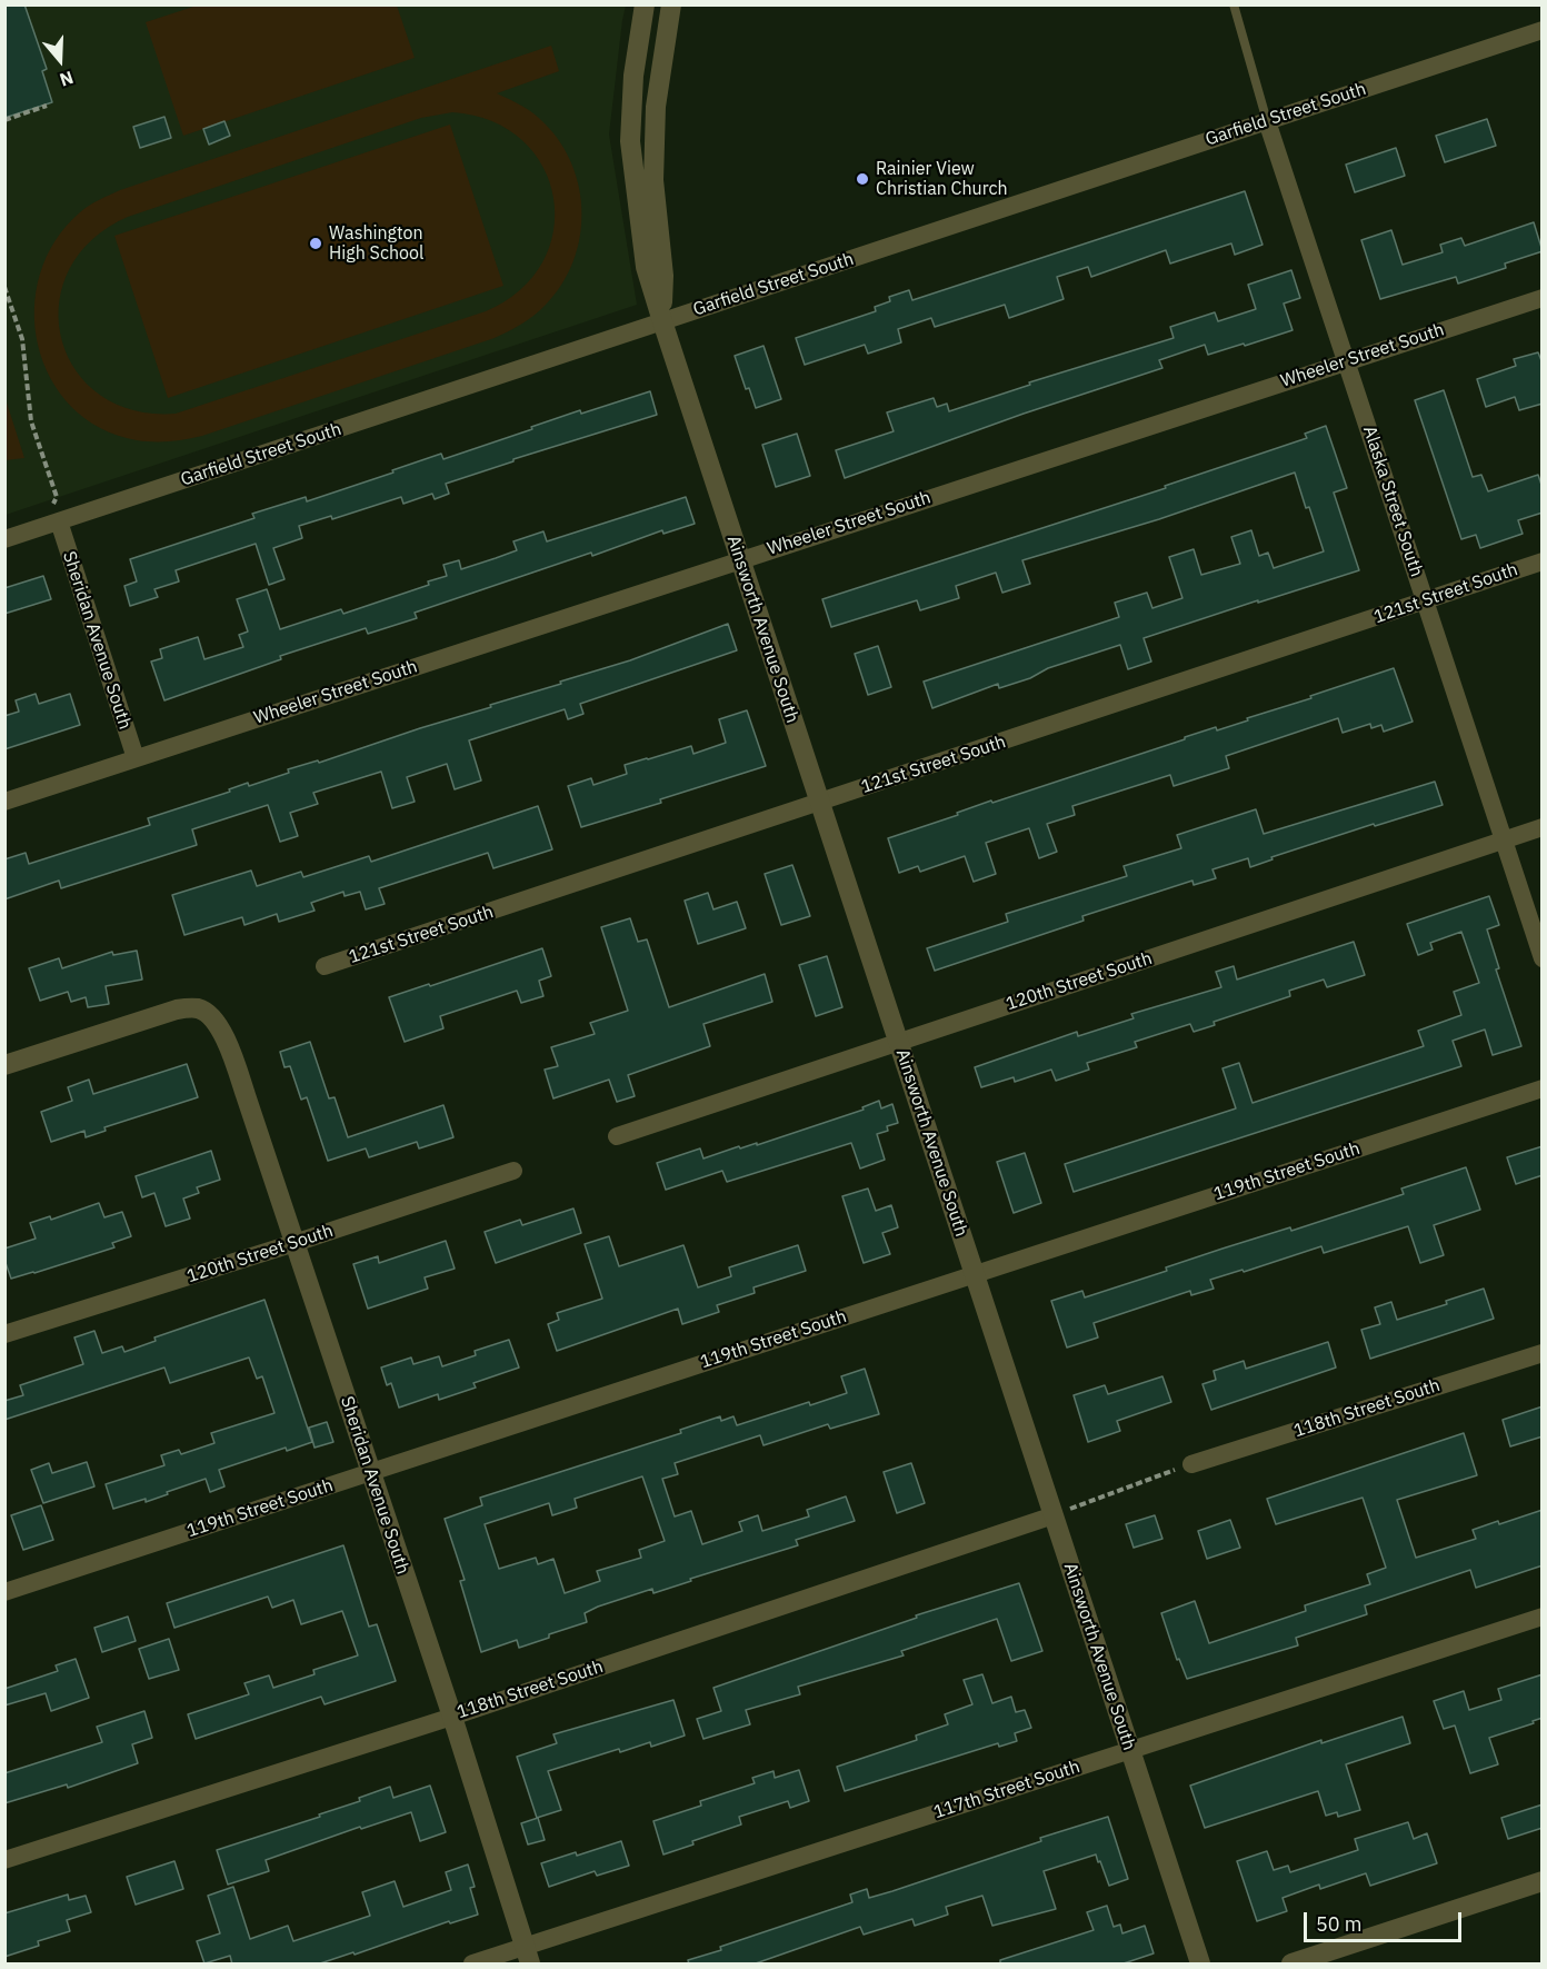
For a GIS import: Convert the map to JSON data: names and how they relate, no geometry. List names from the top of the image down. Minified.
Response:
{"streets":{"street":["Garfield Street South","Wheeler Street South","Alaska Street South","121st Street South","Ainsworth Avenue South","Sheridan Avenue South","120th Street South","119th Street South","118th Street South","117th Street South"]},"crossings":[["Garfield Street South","Alaska Street South"],["Garfield Street South","Ainsworth Avenue South"],["Garfield Street South","Sheridan Avenue South"],["Wheeler Street South","Alaska Street South"],["Wheeler Street South","Ainsworth Avenue South"],["Wheeler Street South","Sheridan Avenue South"],["Alaska Street South","121st Street South"],["Alaska Street South","120th Street South"],["121st Street South","Ainsworth Avenue South"],["Ainsworth Avenue South","120th Street South"],["Ainsworth Avenue South","119th Street South"],["Ainsworth Avenue South","118th Street South"],["Ainsworth Avenue South","117th Street South"],["Sheridan Avenue South","120th Street South"],["Sheridan Avenue South","119th Street South"],["Sheridan Avenue South","118th Street South"],["Sheridan Avenue South","117th Street South"]],"places":["Rainier View Christian Church","Washington High School"],"scale_bar":"50 m","north":"bottom"}
